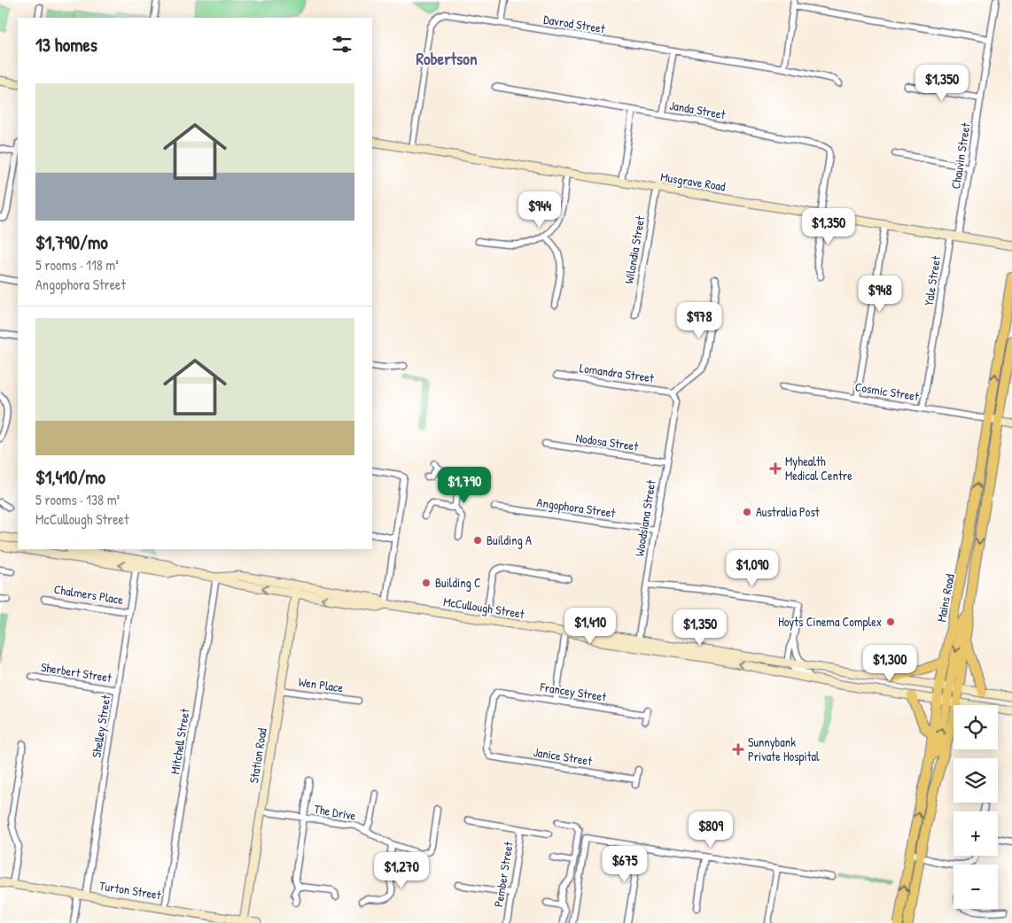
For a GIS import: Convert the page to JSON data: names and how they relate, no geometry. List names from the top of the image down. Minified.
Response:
{"streets":{"main road":["Musgrave Road","Mains Road","McCullough Street","Station Road","Turton Street"],"street":["Davrod Street","Janda Street","Chauvin Street","Wilondia Street","Yale Street","Lomandra Street","Cosmic Street","Nodosa Street","Angophora Street","Woodsiana Street","Chalmers Place","Sherbert Street","Wen Place","Francey Street","Shelley Street","Mitchell Street","Janice Street","The Drive","Pember Street"]},"crossings":[["Davrod Street","Musgrave Road"],["Janda Street","Musgrave Road"],["Chauvin Street","Musgrave Road"],["Chauvin Street","Yale Street"],["Musgrave Road","Wilondia Street"],["Musgrave Road","Yale Street"],["Yale Street","Cosmic Street"],["Lomandra Street","Woodsiana Street"],["Cosmic Street","Mains Road"],["Nodosa Street","Woodsiana Street"],["Angophora Street","Woodsiana Street"],["Woodsiana Street","McCullough Street"],["Chalmers Place","Shelley Street"],["Mains Road","McCullough Street"],["McCullough Street","Shelley Street"],["McCullough Street","Mitchell Street"],["McCullough Street","Station Road"],["Sherbert Street","Shelley Street"],["Wen Place","Station Road"],["Francey Street","Janice Street"],["Shelley Street","Turton Street"],["Mitchell Street","Turton Street"],["Station Road","The Drive"],["Station Road","Turton Street"]],"districts":["Robertson"],"places":{"health":["Myhealth Medical Centre","Sunnybank Private Hospital"],"other":["Australia Post","Building A","Building C","Hoyts Cinema Complex"]},"page":{"heading":"13 homes","price":["$1,350","$944","$1,350","$948","$978","$1,790","$1,090","$1,410","$1,350","$1,300","$809","$675","$1,270"],"list":[{"name":"$1,790/mo","note":"5 rooms · 118 m² · Angophora Street"},{"name":"$1,410/mo","note":"5 rooms · 138 m² · McCullough Street"}],"map_buttons":["+","−"]}}
